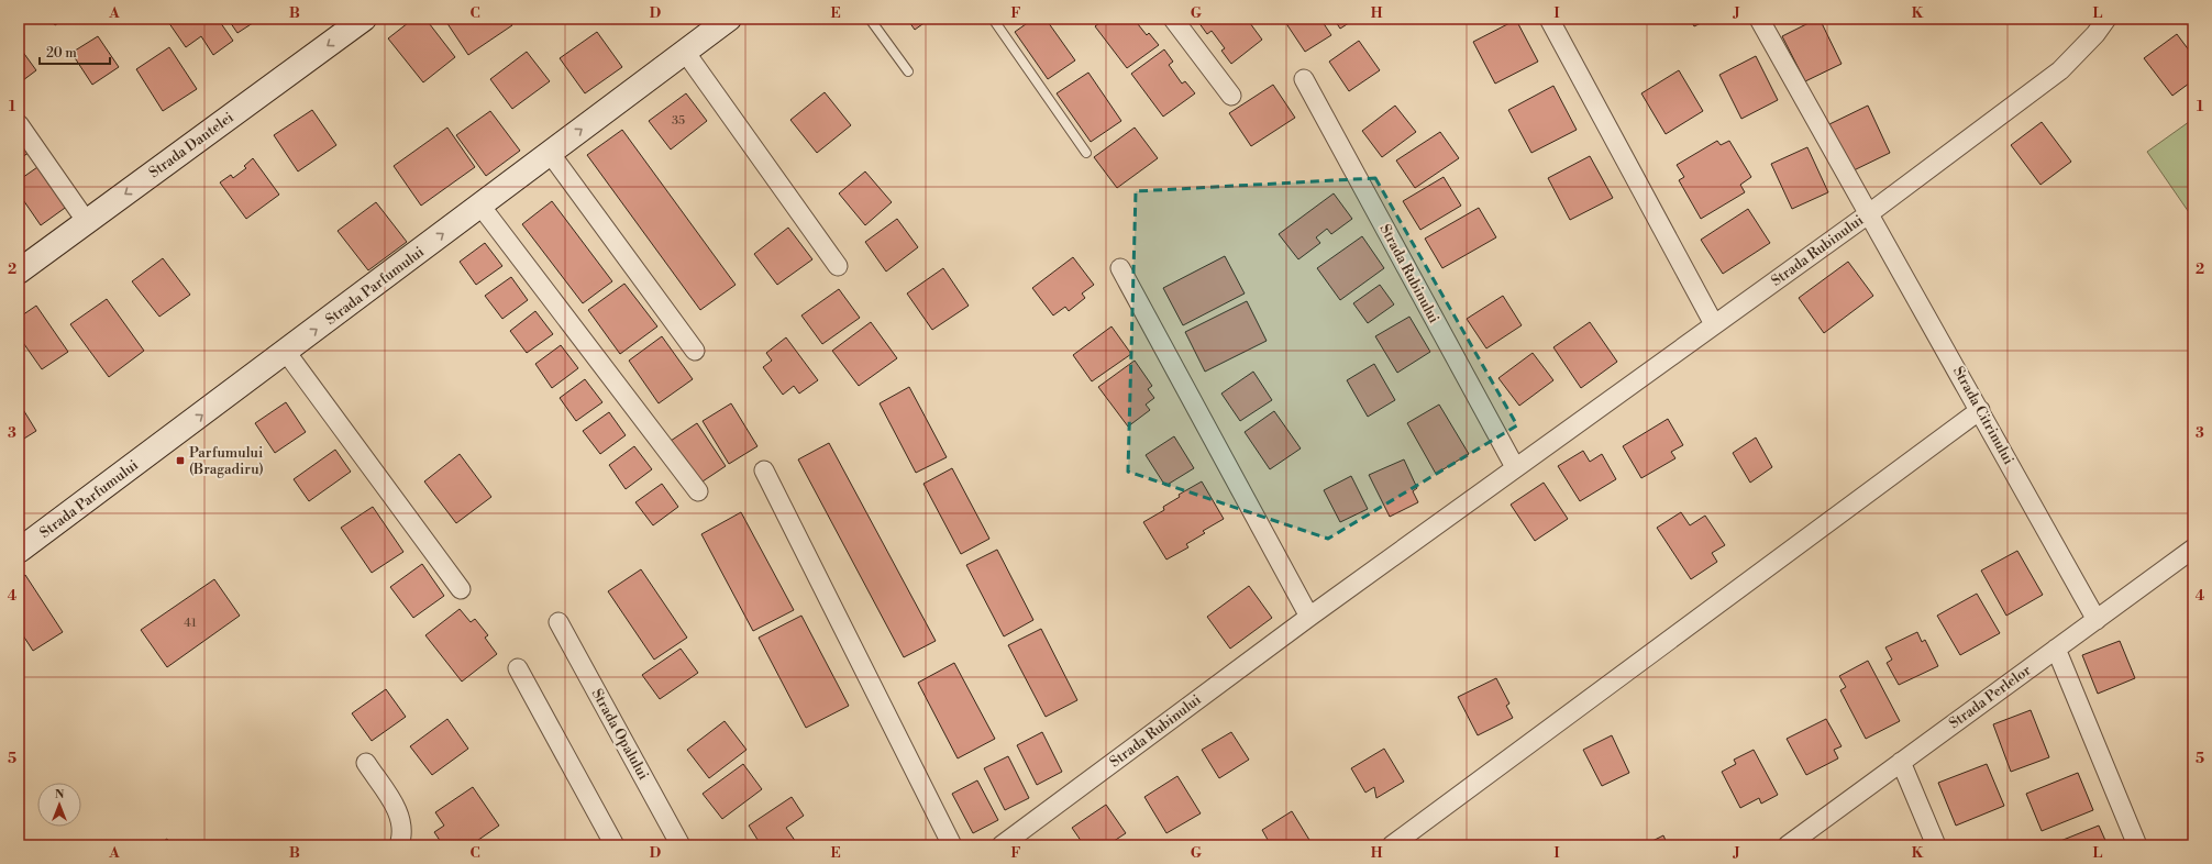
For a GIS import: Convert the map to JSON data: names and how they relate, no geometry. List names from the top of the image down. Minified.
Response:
{"streets":{"street":["Strada Dantelei","Strada Rubinului","Strada Parfumului","Strada Citrinului","Strada Perlelor","Strada Opalului"]},"crossings":[["Strada Rubinului","Strada Citrinului"],["Strada Citrinului","Strada Perlelor"]],"one_way":["Strada Dantelei","Strada Parfumului"],"places":{"transit":["Parfumului (Bragadiru)"]},"house_numbers":["35","41"],"scale_bar":"20 m","north":"top","grid":{"columns":["A","B","C","D","E","F","G","H","I","J","K","L"],"rows":["1","2","3","4","5"]}}
